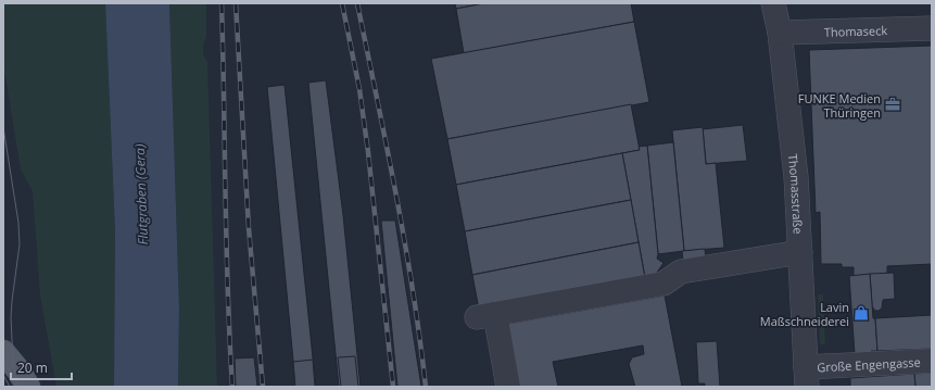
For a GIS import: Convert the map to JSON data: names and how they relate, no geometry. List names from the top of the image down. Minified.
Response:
{"streets":{"street":["Thomaseck","Thomasstraße","Große Engengasse"]},"crossings":[["Thomaseck","Thomasstraße"],["Thomasstraße","Große Engengasse"]],"water":["Flutgraben (Gera)"],"places":{"office":["FUNKE Medien Thüringen"],"shop":["Lavin Maßschneiderei"]},"scale_bar":"20 m"}
